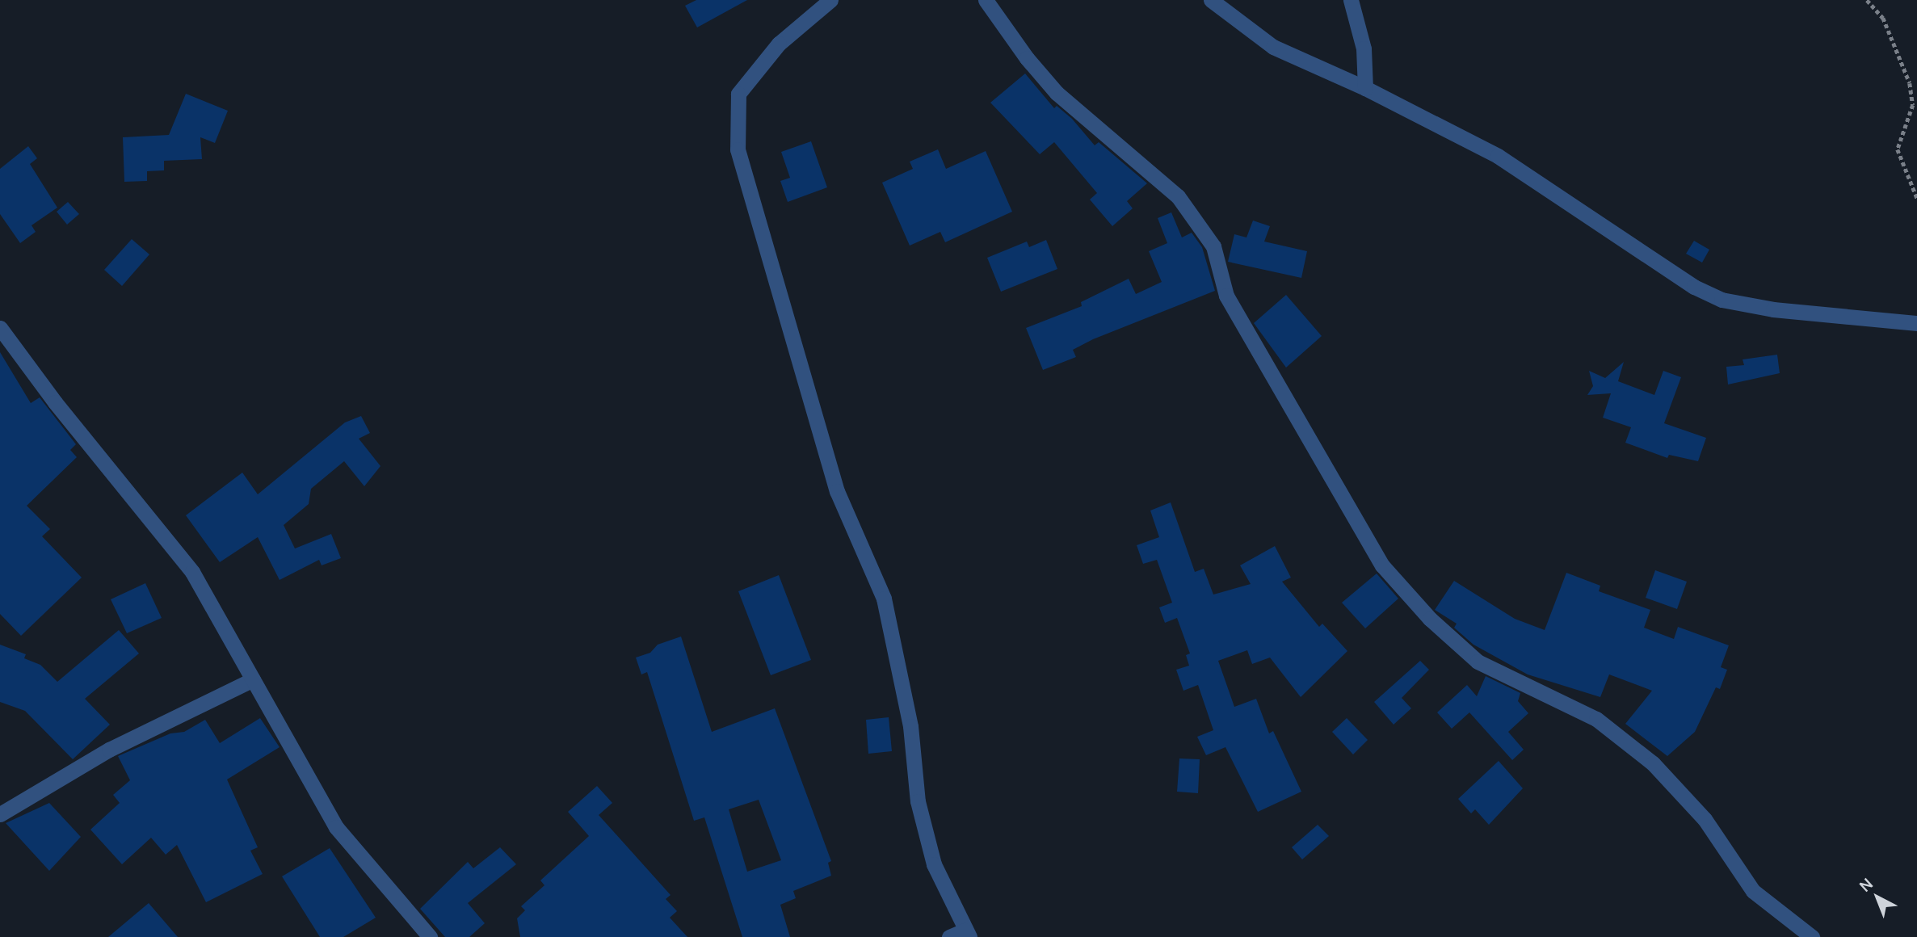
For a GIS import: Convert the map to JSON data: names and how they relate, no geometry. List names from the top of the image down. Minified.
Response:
{"north":"top left"}
